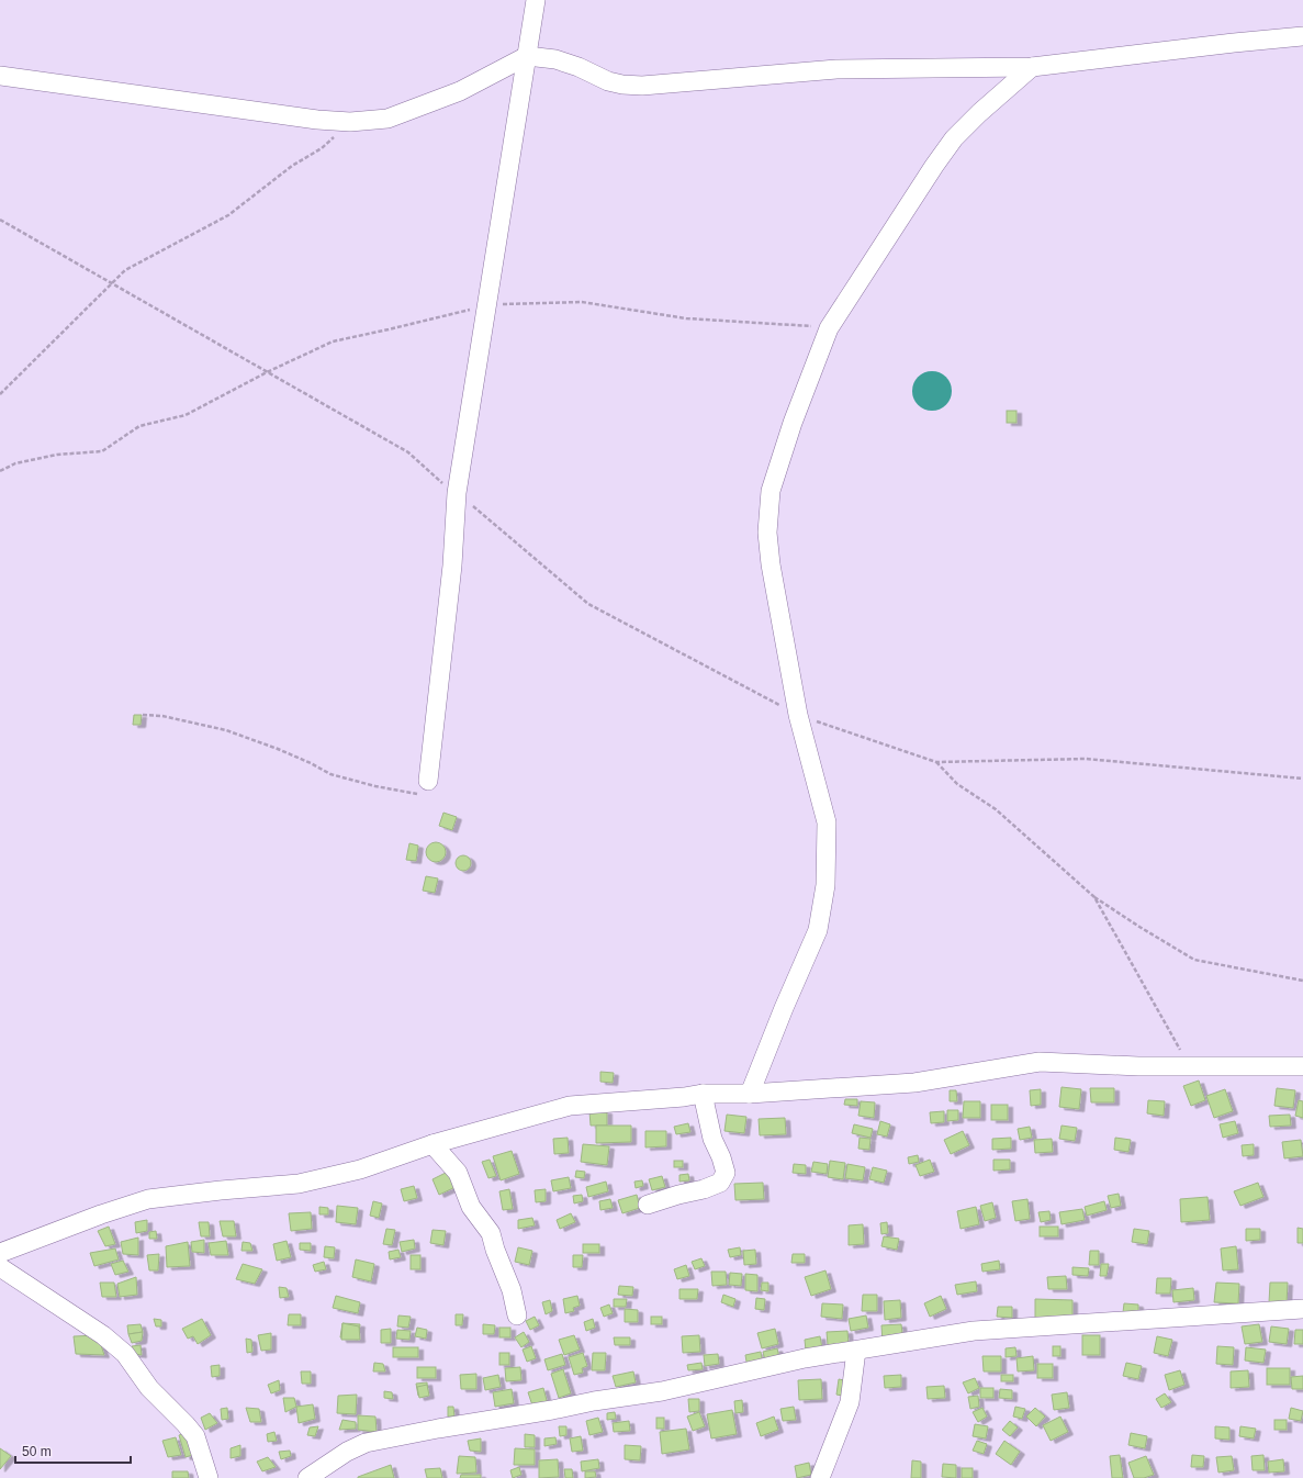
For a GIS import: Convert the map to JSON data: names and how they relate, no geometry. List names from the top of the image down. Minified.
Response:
{"scale_bar":"50 m"}
